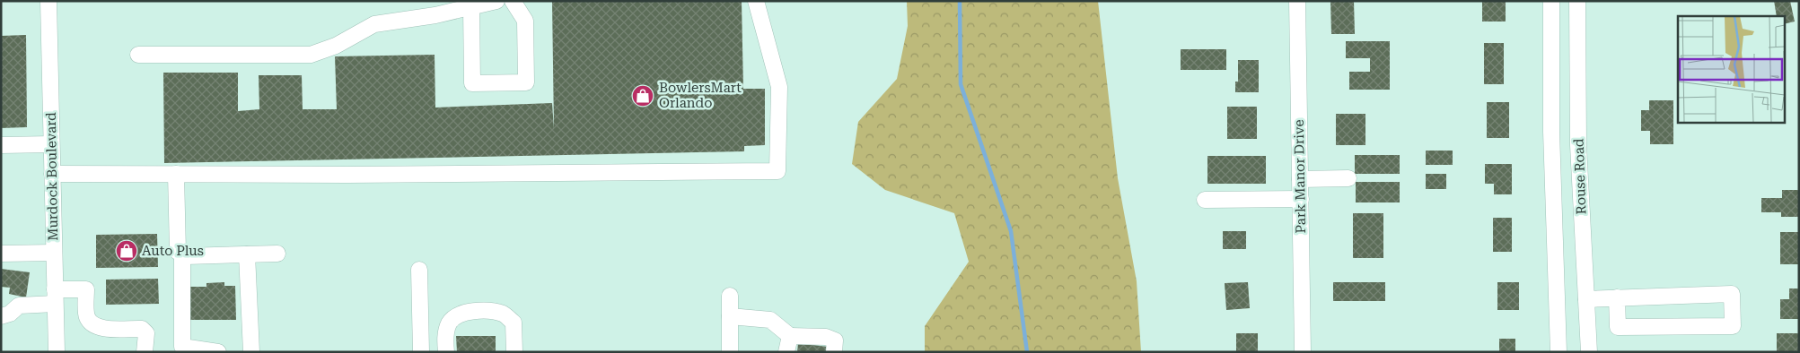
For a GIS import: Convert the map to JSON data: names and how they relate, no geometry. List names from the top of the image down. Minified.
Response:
{"streets":{"street":["Murdock Boulevard","Park Manor Drive","Rouse Road"]},"places":{"shop":["BowlersMart Orlando","Auto Plus"]}}
